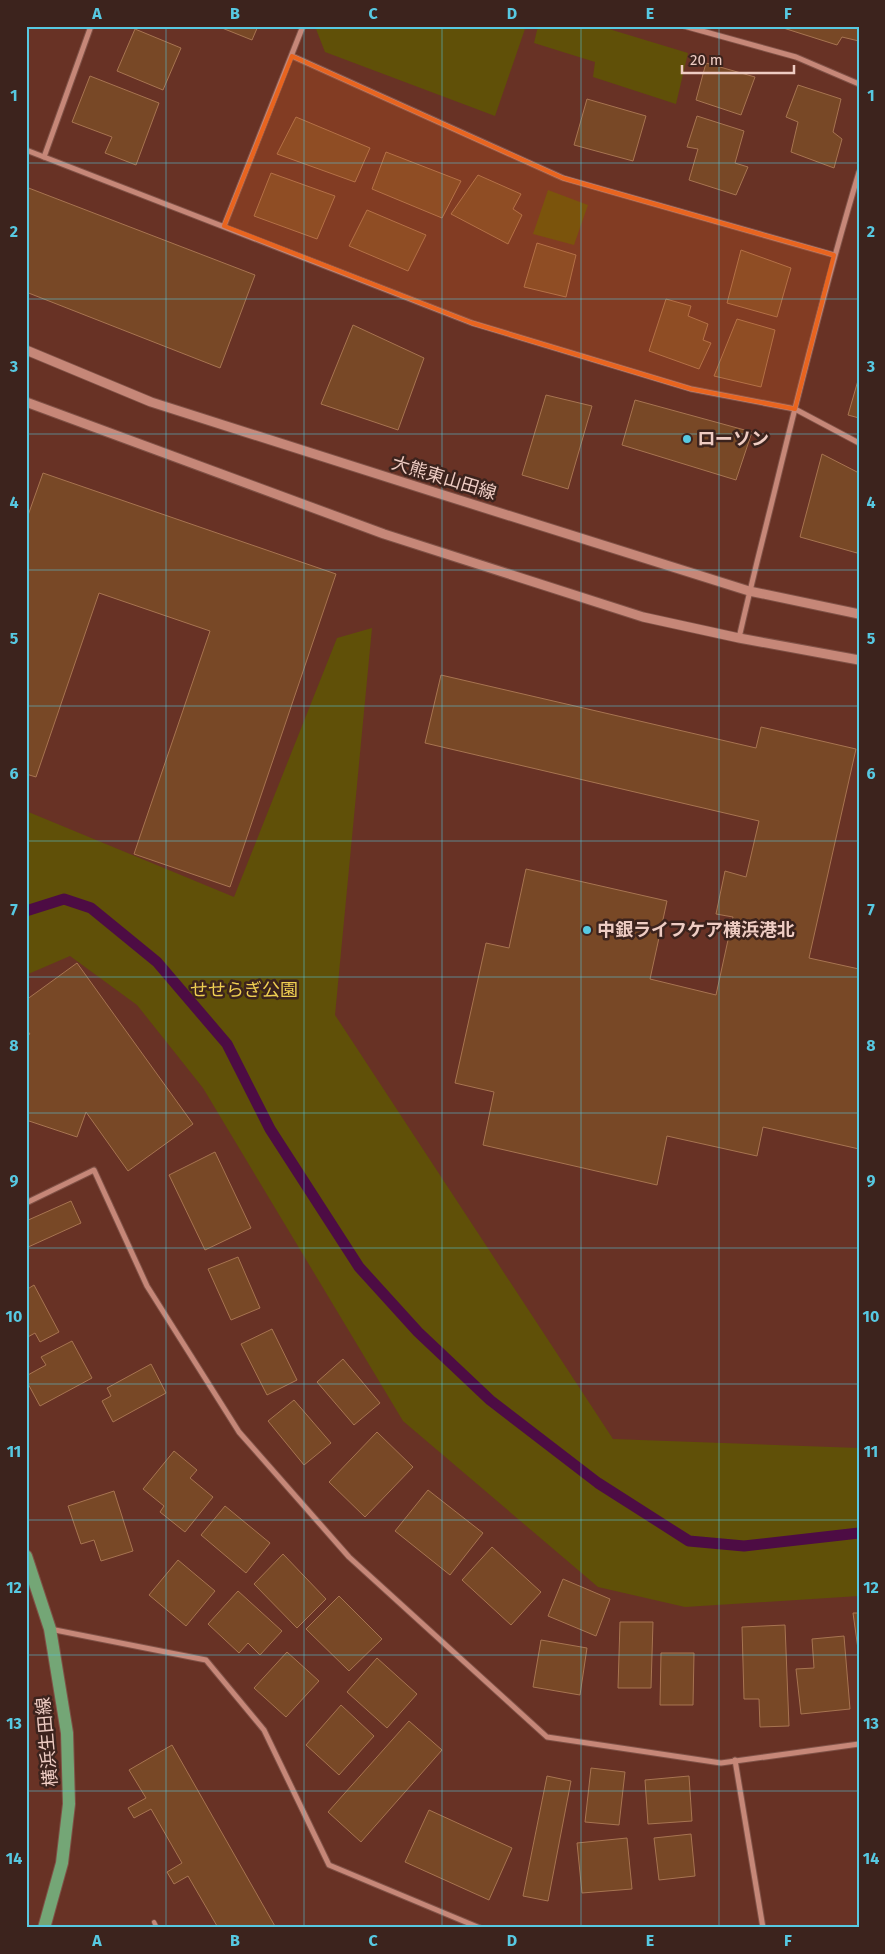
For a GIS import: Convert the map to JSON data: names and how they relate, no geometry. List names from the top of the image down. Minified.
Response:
{"streets":{"main road":["横浜生田線"],"street":["大熊東山田線"]},"parks":["せせらぎ公園"],"places":["ローソン","中銀ライフケア横浜港北"],"scale_bar":"20 m","grid":{"columns":["A","B","C","D","E","F"],"rows":["1","2","3","4","5","6","7","8","9","10","11","12","13","14"]}}
